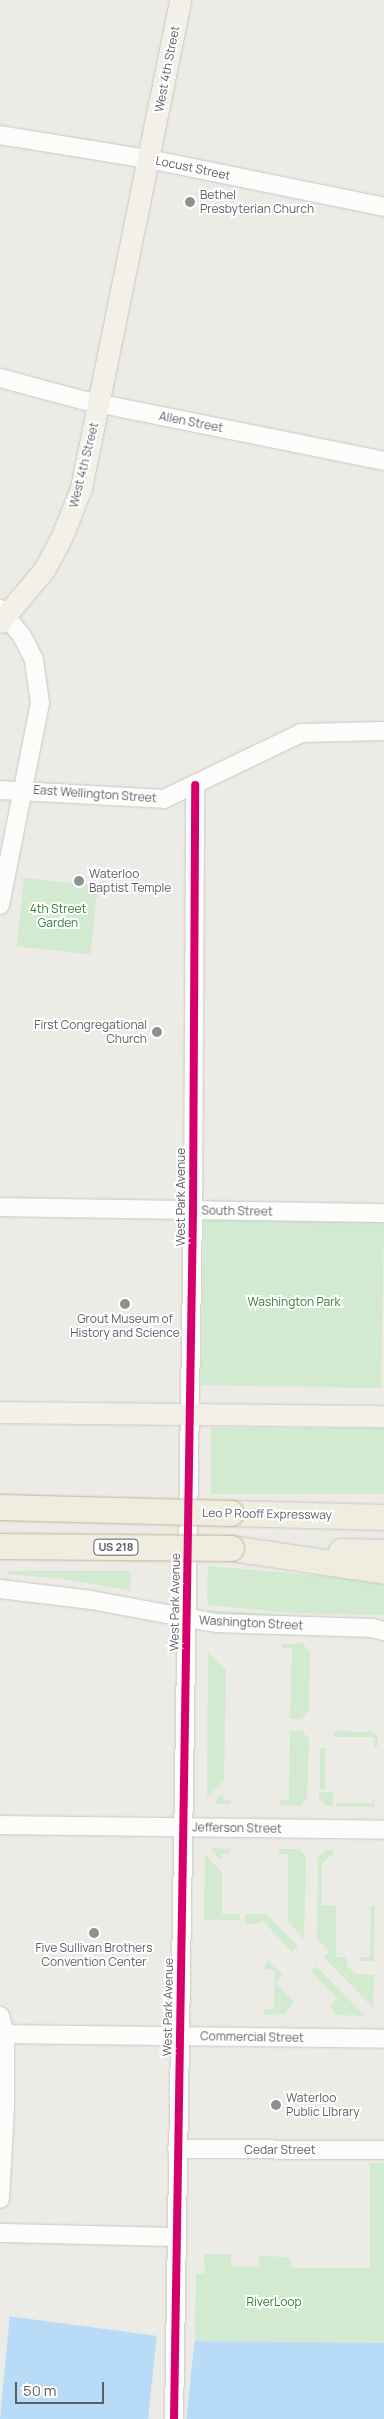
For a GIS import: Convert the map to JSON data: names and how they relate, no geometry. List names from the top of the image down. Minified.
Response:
{"streets":{"highway":["Leo P Rooff Expressway","US 218"],"main road":["West 4th Street"],"street":["Locust Street","Allen Street","East Wellington Street","West Park Avenue","South Street","Washington Street","Jefferson Street","Commercial Street","Cedar Street"]},"crossings":[["West 4th Street","Locust Street"],["West 4th Street","Allen Street"],["West 4th Street","East Wellington Street"],["East Wellington Street","West Park Avenue"],["West Park Avenue","South Street"],["West Park Avenue","Washington Street"],["West Park Avenue","Jefferson Street"],["West Park Avenue","Commercial Street"],["West Park Avenue","Cedar Street"]],"parks":["4th Street Garden","Washington Park","RiverLoop"],"places":["Bethel Presbyterian Church","Waterloo Baptist Temple","First Congregational Church","Grout Museum of History and Science","Five Sullivan Brothers Convention Center","Waterloo Public LIbrary"],"scale_bar":"50 m"}
